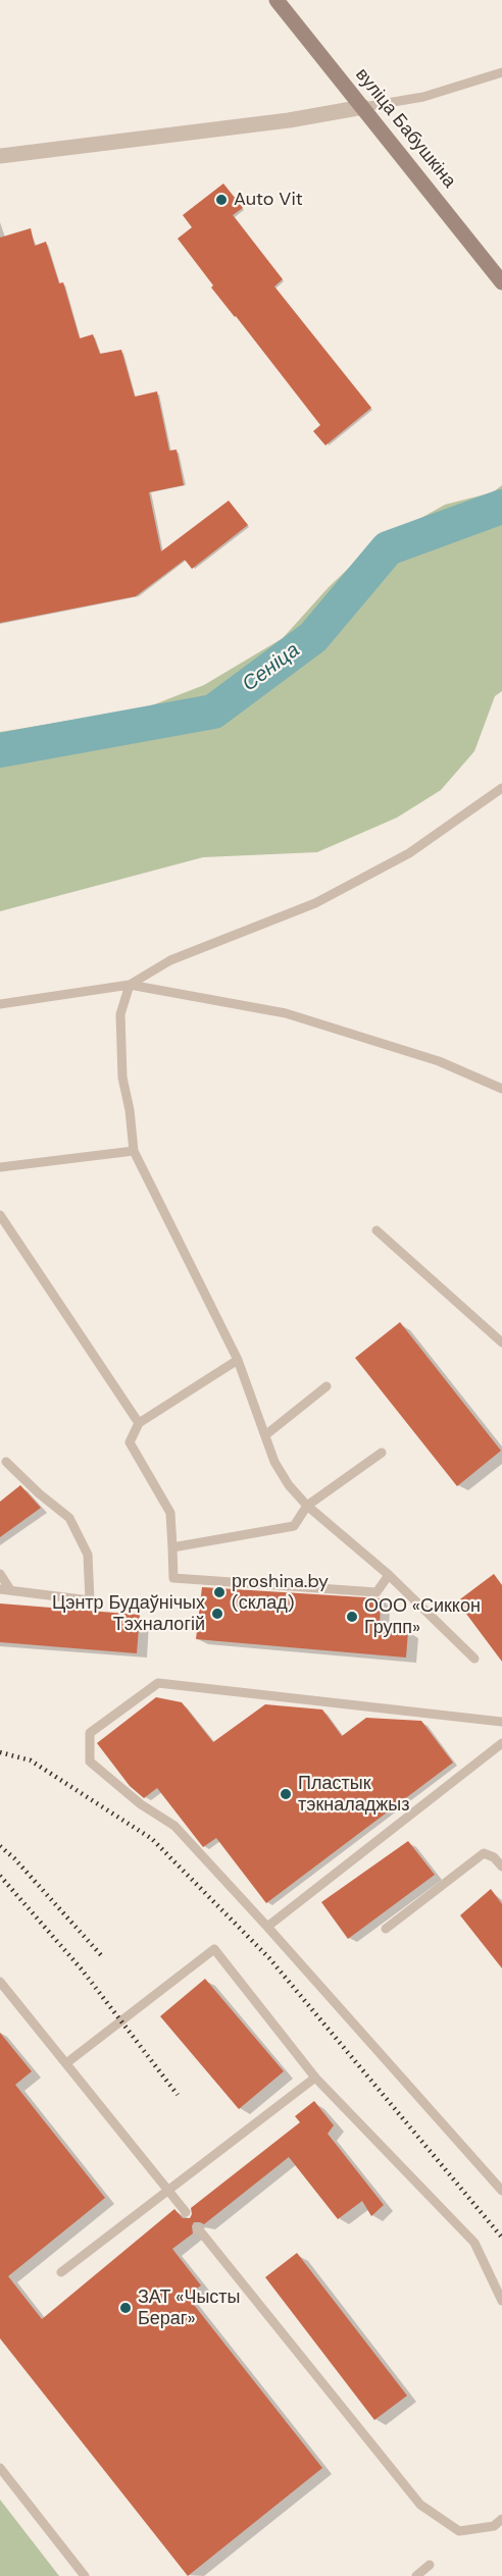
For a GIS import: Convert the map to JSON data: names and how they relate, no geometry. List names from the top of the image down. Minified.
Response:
{"streets":{"street":["вуліца Бабушкіна"]},"water":["Сеніца"],"places":["Auto Vit","рroshina.by (склад)","Цэнтр Будаўнічых Тэхналогій","ООО «Сиккон Групп»","Пластык тэкналаджыз","ЗАТ «Чысты Бераг»"]}
